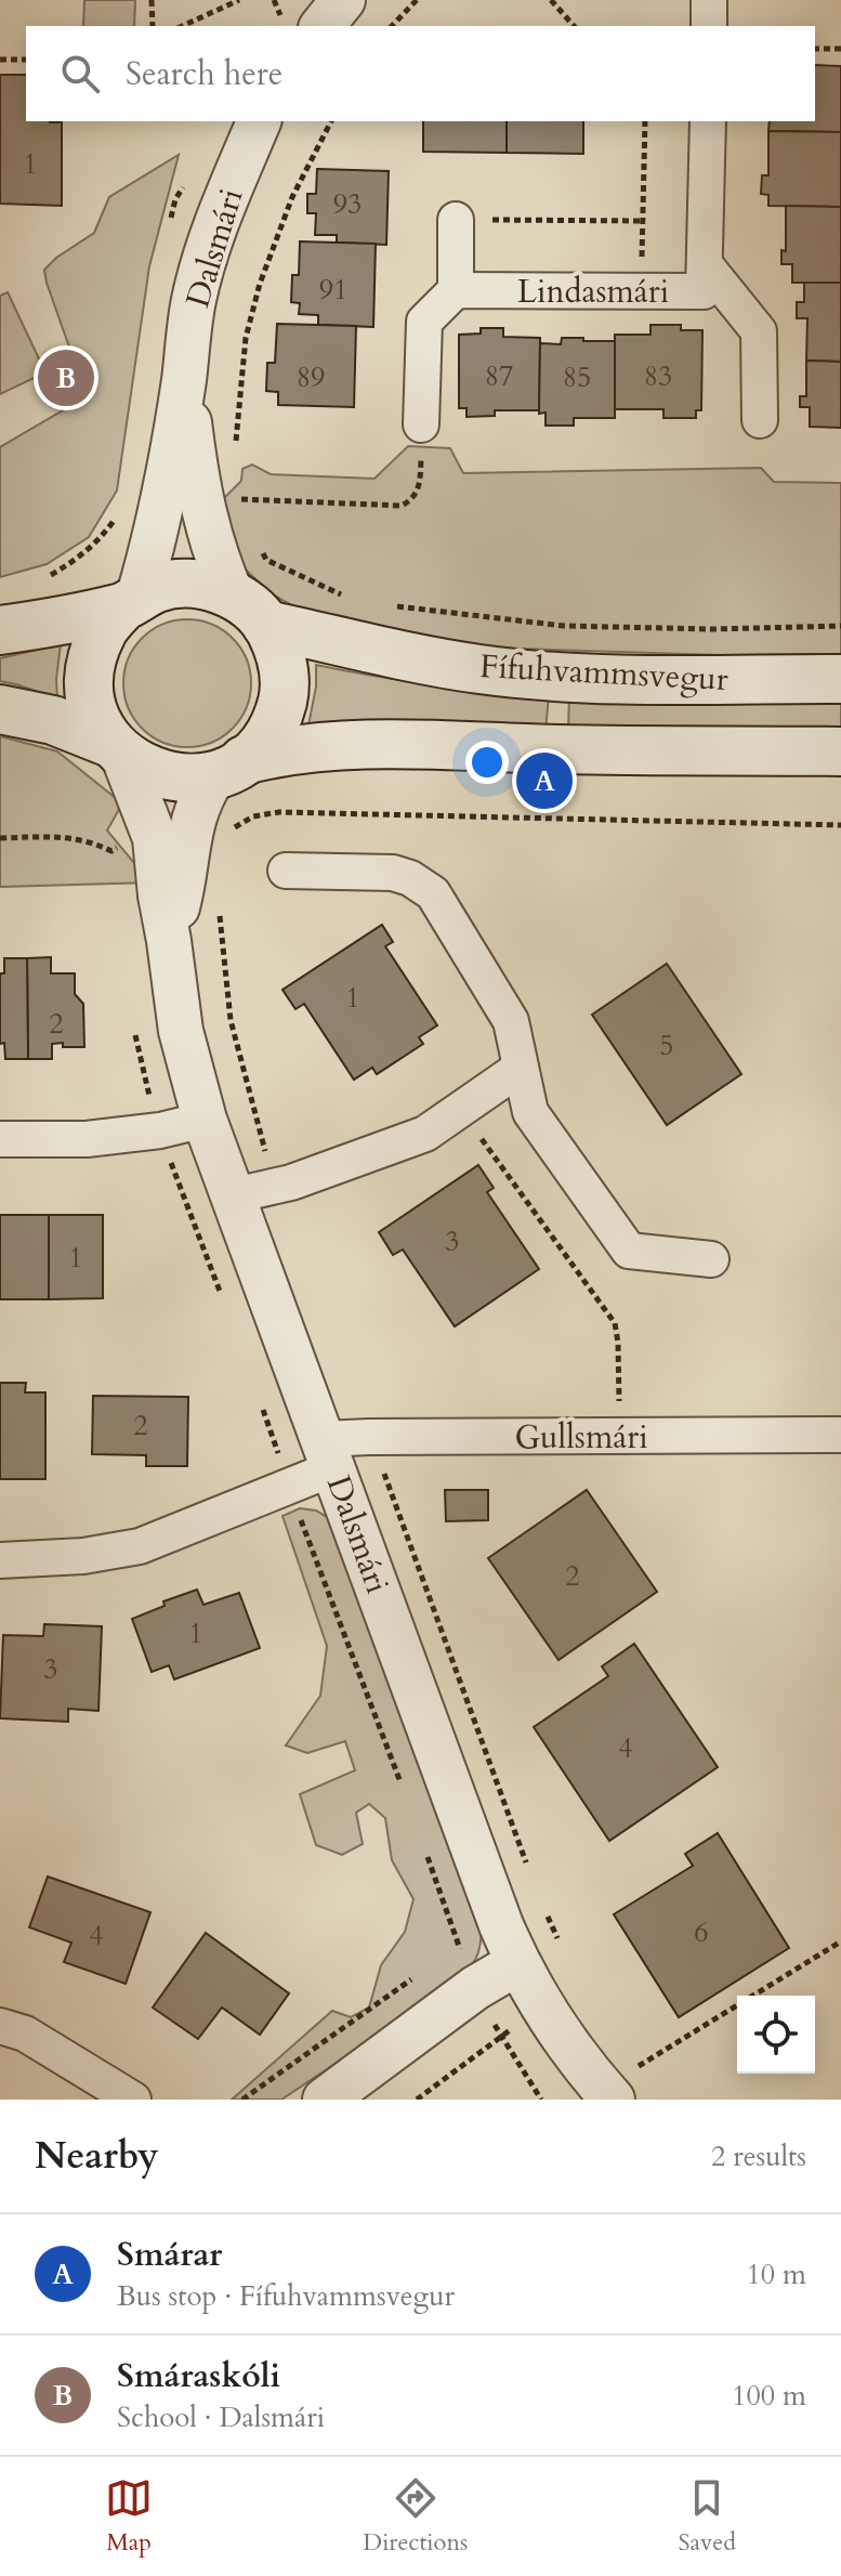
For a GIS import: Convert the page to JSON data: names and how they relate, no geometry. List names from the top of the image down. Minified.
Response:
{"streets":{"main road":["Fífuhvammsvegur"],"street":["Dalsmári","Lindasmári","Gullsmári"]},"crossings":[["Dalsmári","Fífuhvammsvegur"],["Dalsmári","Gullsmári"]],"house_numbers":["1","93","91","87","83","89","85","1","2","5","3","1","2","2","1","3","4","6","4"],"page":{"search":"Search here","pins":["B","A"],"heading":["Nearby","2 results"],"list":[{"mark":"A","name":"Smárar","note":"Bus stop · Fífuhvammsvegur","value":"10 m"},{"mark":"B","name":"Smáraskóli","note":"School · Dalsmári","value":"100 m"}],"nav":["Map","Directions","Saved"]}}
